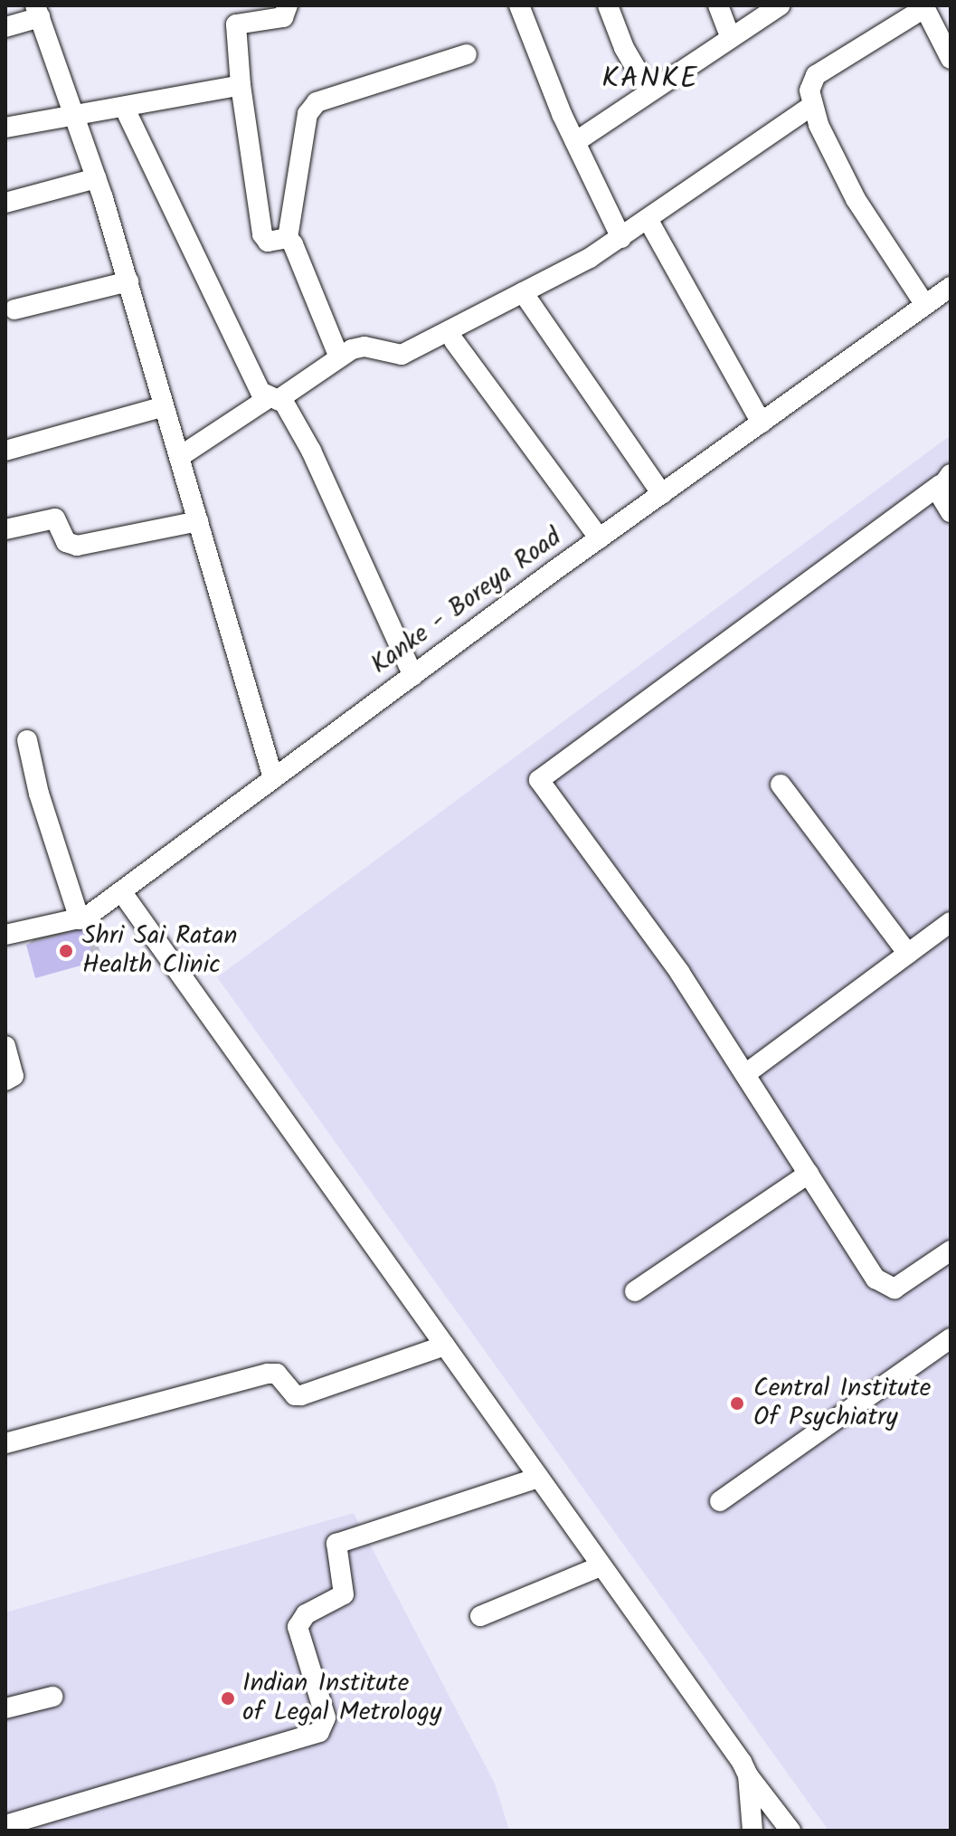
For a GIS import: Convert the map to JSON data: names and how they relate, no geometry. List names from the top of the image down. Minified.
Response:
{"streets":{"street":["Kanke - Boreya Road"]},"districts":["KANKE"],"places":["Shri Sai Ratan Health Clinic","Central Institute Of Psychiatry","Indian Institute of Legal Metrology"]}
